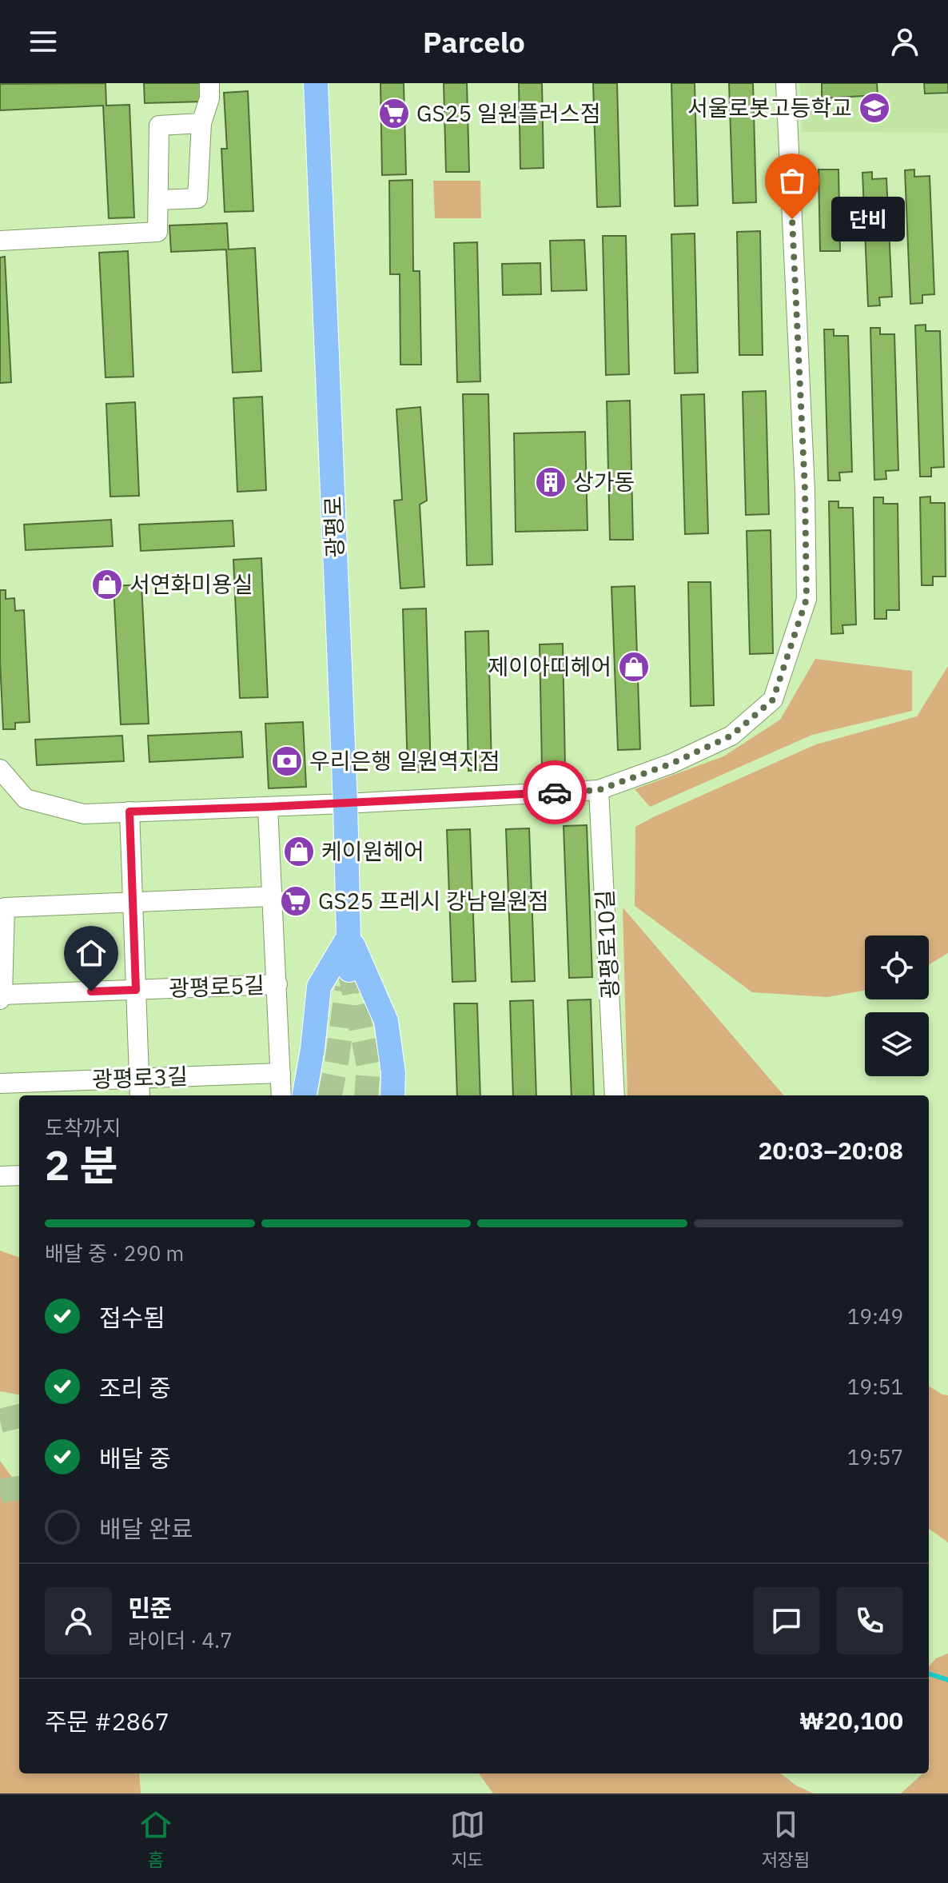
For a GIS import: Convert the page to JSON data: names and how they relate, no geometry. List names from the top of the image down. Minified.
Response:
{"streets":{"main road":["광평로"],"street":["광평로10길","광평로5길","광평로3길"]},"places":{"school or university":["서울로봇고등학교"],"supermarket":["GS25 일원플러스점","GS25 프레시 강남일원점"],"other":["단비"],"building":["상가동"],"shop":["서연화미용실","제이아띠헤어","케이원헤어"],"bank":["우리은행 일원역지점"]},"page":{"header":"Parcelo","bubble":"단비","heading":["2 분","도착까지","20:03–20:08"],"panel":["민준","라이더 · 4.7","주문 #2867","₩20,100"],"bar":"배달 중 · 290 m","list":[["접수됨","19:49"],["조리 중","19:51"],["배달 중","19:57"],"배달 완료"],"tabs":["홈","지도","저장됨"]}}
